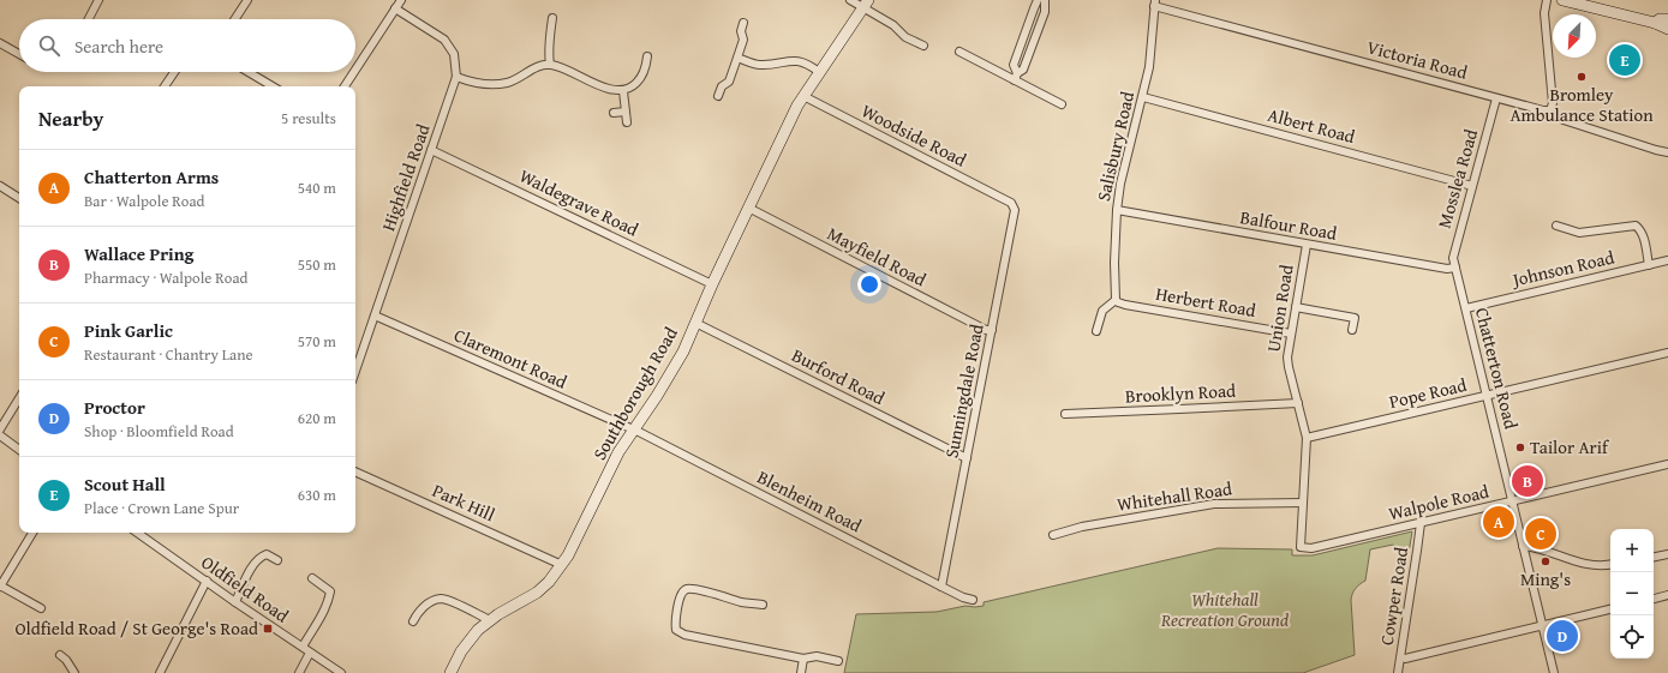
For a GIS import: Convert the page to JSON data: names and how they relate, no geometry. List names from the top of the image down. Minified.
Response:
{"streets":{"street":["Victoria Road","Albert Road","Woodside Road","Salisbury Road","Highfield Road","Mosslea Road","Waldegrave Road","Balfour Road","Mayfield Road","Johnson Road","Herbert Road","Union Road","Claremont Road","Chatterton Road","Burford Road","Sunningdale Road","Southborough Road","Brooklyn Road","Pope Road","Whitehall Road","Blenheim Road","Park Hill","Walpole Road","Oldfield Road","Cowper Road"]},"crossings":[["Victoria Road","Salisbury Road"],["Victoria Road","Mosslea Road"],["Albert Road","Salisbury Road"],["Albert Road","Mosslea Road"],["Woodside Road","Sunningdale Road"],["Woodside Road","Southborough Road"],["Salisbury Road","Balfour Road"],["Salisbury Road","Herbert Road"],["Highfield Road","Waldegrave Road"],["Highfield Road","Claremont Road"],["Mosslea Road","Balfour Road"],["Mosslea Road","Chatterton Road"],["Waldegrave Road","Southborough Road"],["Balfour Road","Union Road"],["Balfour Road","Chatterton Road"],["Mayfield Road","Sunningdale Road"],["Mayfield Road","Southborough Road"],["Johnson Road","Chatterton Road"],["Herbert Road","Union Road"],["Union Road","Brooklyn Road"],["Union Road","Pope Road"],["Union Road","Whitehall Road"],["Union Road","Walpole Road"],["Claremont Road","Southborough Road"],["Claremont Road","Blenheim Road"],["Chatterton Road","Pope Road"],["Chatterton Road","Walpole Road"],["Burford Road","Sunningdale Road"],["Burford Road","Southborough Road"],["Sunningdale Road","Blenheim Road"],["Southborough Road","Blenheim Road"],["Southborough Road","Park Hill"],["Walpole Road","Cowper Road"]],"parks":["Whitehall Recreation Ground"],"places":{"other":["Bromley Ambulance Station","Tailor Arif","Ming's"],"transit":["Oldfield Road / St George's Road"]},"north":"bottom left","page":{"search":"Search here","pins":["E","B","A","C","D"],"heading":["Nearby","5 results"],"list":[{"mark":"A","name":"Chatterton Arms","note":"Bar · Walpole Road","value":"540 m"},{"mark":"B","name":"Wallace Pring","note":"Pharmacy · Walpole Road","value":"550 m"},{"mark":"C","name":"Pink Garlic","note":"Restaurant · Chantry Lane","value":"570 m"},{"mark":"D","name":"Proctor","note":"Shop · Bloomfield Road","value":"620 m"},{"mark":"E","name":"Scout Hall","note":"Place · Crown Lane Spur","value":"630 m"}],"map_buttons":["+","−"]}}
